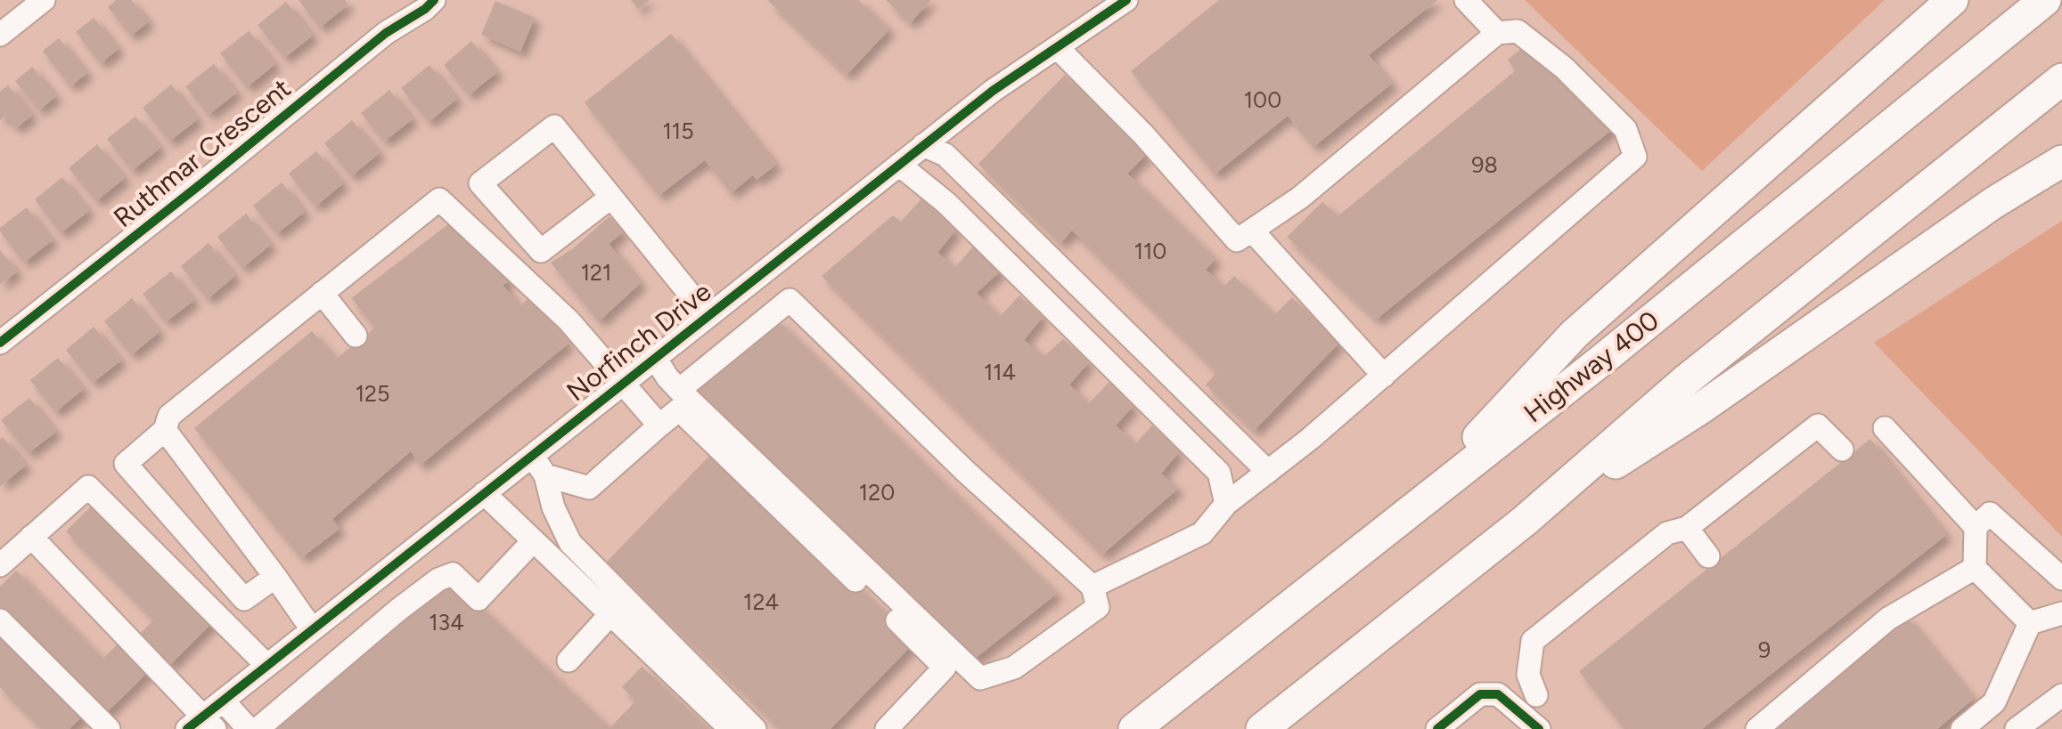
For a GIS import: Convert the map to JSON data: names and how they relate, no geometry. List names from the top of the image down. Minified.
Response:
{"streets":{"highway":["Highway 400"],"street":["Ruthmar Crescent","Norfinch Drive"]},"house_numbers":["100","115","98","110","121","114","125","120","124","134","9"]}
